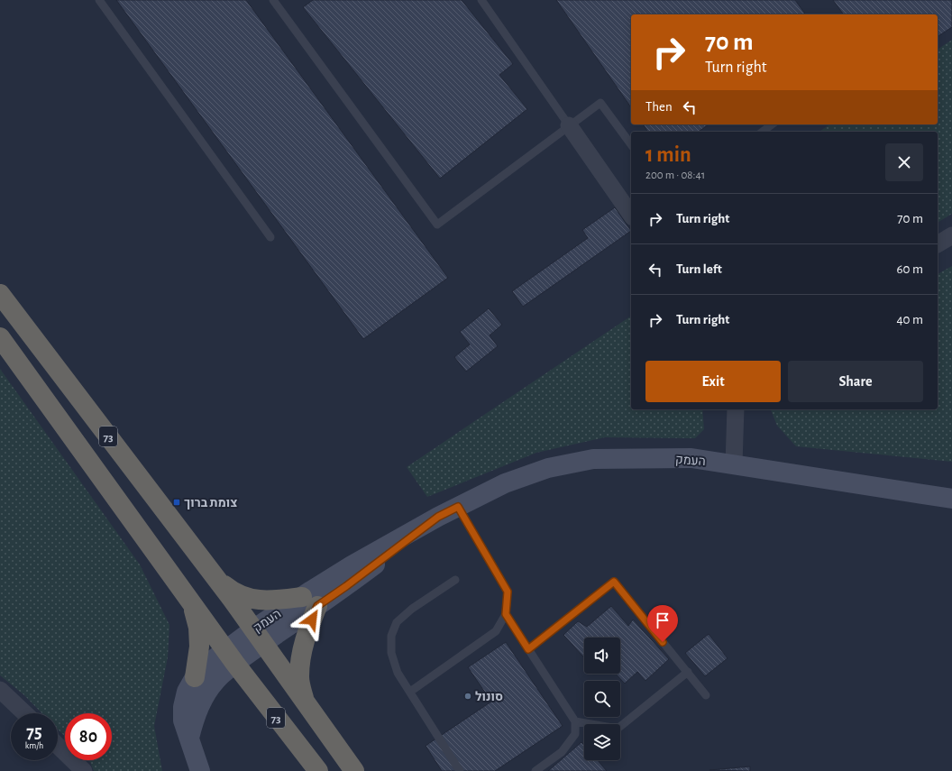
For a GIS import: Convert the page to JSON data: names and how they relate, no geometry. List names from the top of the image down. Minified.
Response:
{"streets":{"highway":["73"],"main road":["העמק"]},"crossings":[["73","העמק"]],"places":{"transit":["צומת ברוך"],"other":["סונול"]},"page":{"turn":["70 m","Turn right"],"then":"Then","heading":["1 min","200 m · 08:41"],"list":[{"name":"Turn right","value":"70 m"},{"name":"Turn left","value":"60 m"},{"name":"Turn right","value":"40 m"}],"buttons":["Exit","Share"],"speed":"75 km/h","limit":"80"}}
